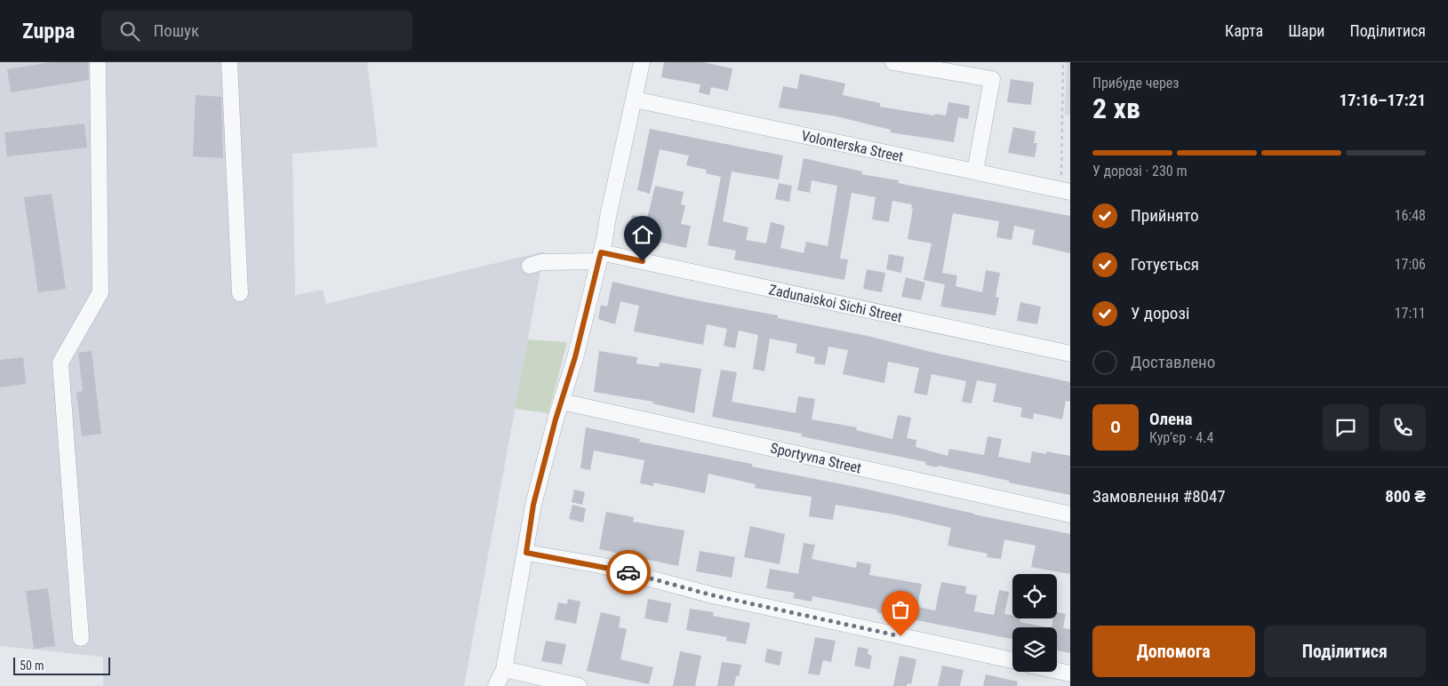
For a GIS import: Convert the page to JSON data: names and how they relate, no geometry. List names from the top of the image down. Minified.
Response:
{"streets":{"street":["Volonterska Street","Zadunaiskoi Sichi Street","Sportyvna Street"]},"scale_bar":"50 m","page":{"header":"Zuppa","search":"Пошук","nav":["Карта","Шари","Поділитися"],"heading":["2 хв","Прибуде через","17:16–17:21"],"panel":["Олена","Кур’єр · 4.4","Замовлення #8047","800 ₴"],"bar":"У дорозі · 230 m","list":[["Прийнято","16:48"],["Готується","17:06"],["У дорозі","17:11"],"Доставлено"],"round":"О","buttons":["Допомога","Поділитися"],"scale":"50 m"}}
